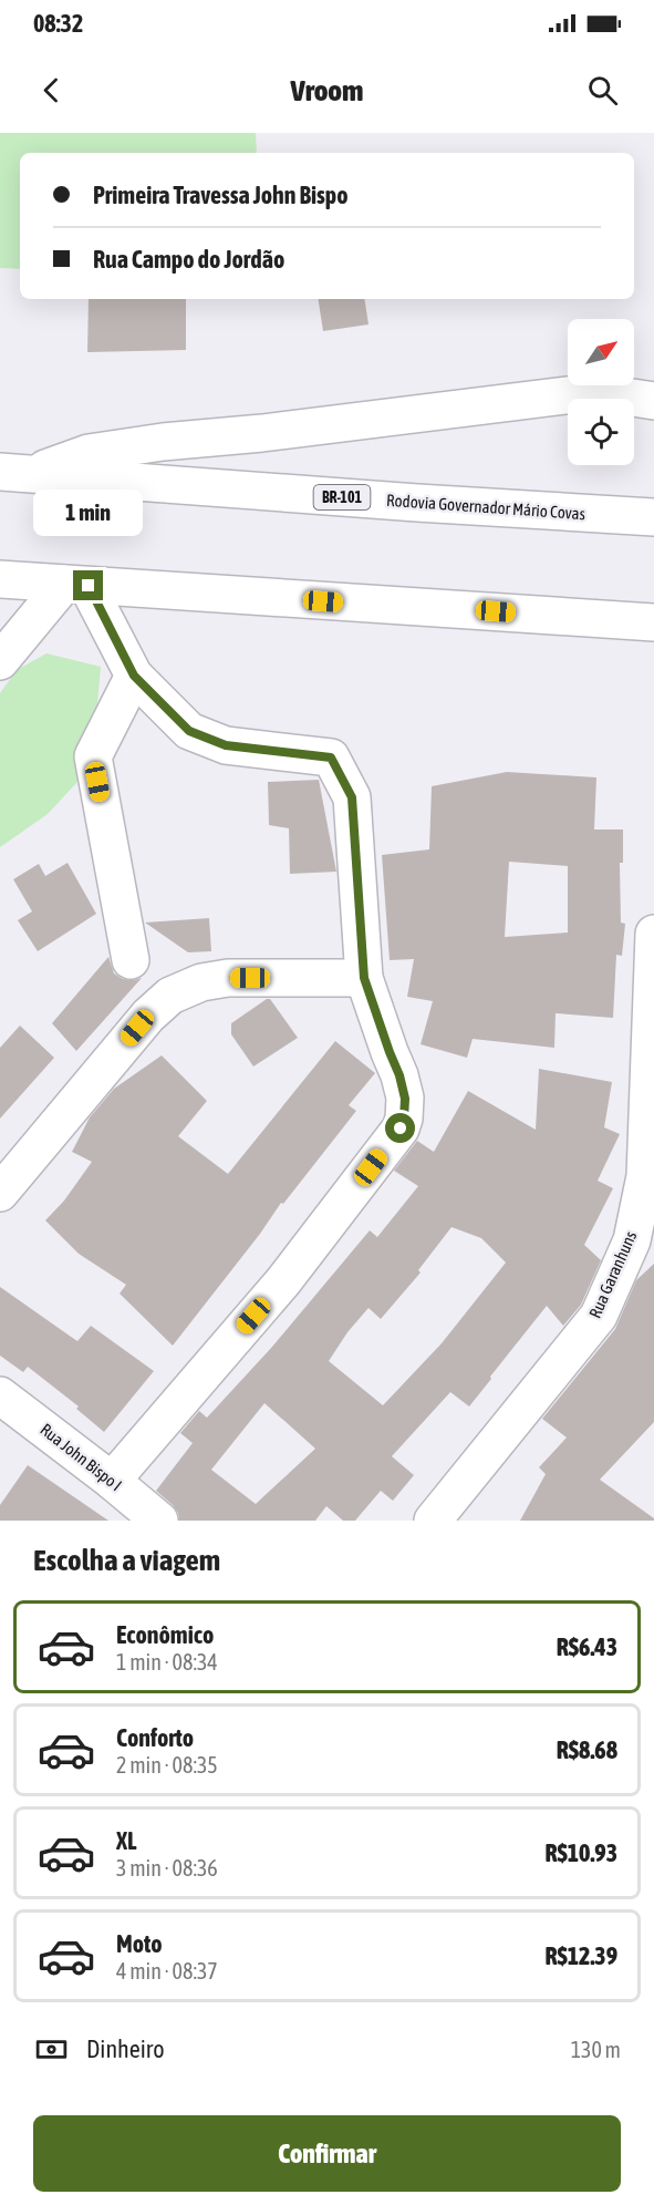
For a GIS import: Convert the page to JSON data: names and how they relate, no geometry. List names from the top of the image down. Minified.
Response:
{"streets":{"main road":["BR-101","Rodovia Governador Mário Covas","Rua Garanhuns","Rua John Bispo I"]},"north":"top right","page":{"status":"08:32","header":"Vroom","banner":["Primeira Travessa John Bispo","Rua Campo do Jordão"],"bubble":"1 min","heading":"Escolha a viagem","list":[{"name":"Econômico","note":"1 min · 08:34","value":"R$6.43"},{"name":"Conforto","note":"2 min · 08:35","value":"R$8.68"},{"name":"XL","note":"3 min · 08:36","value":"R$10.93"},{"name":"Moto","note":"4 min · 08:37","value":"R$12.39"}],"pay":["Dinheiro","130 m"],"buttons":"Confirmar"}}
